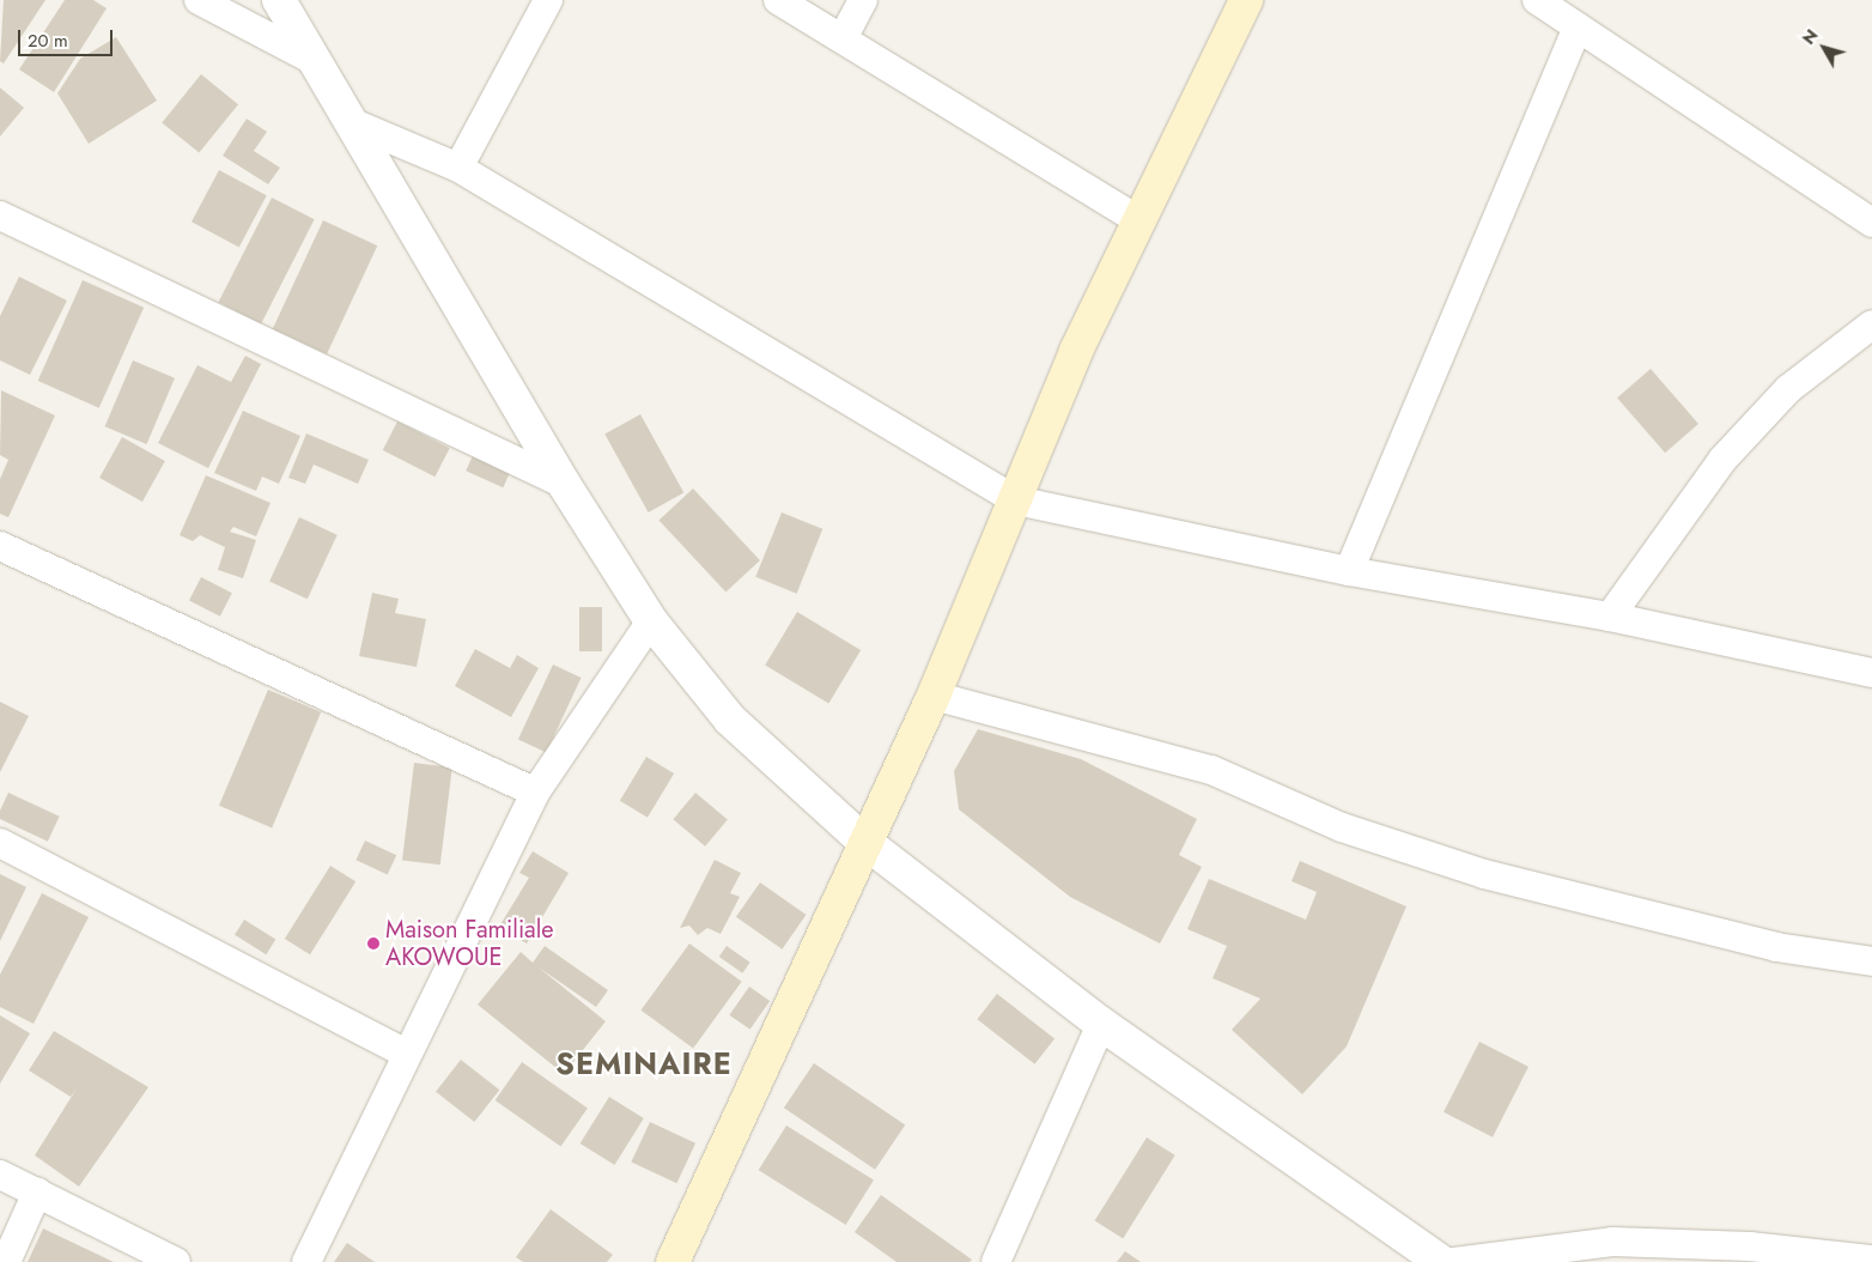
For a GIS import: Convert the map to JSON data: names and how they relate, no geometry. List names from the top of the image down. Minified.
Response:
{"districts":["SEMINAIRE"],"places":["Maison Familiale AKOWOUE"],"scale_bar":"20 m","north":"top left"}
